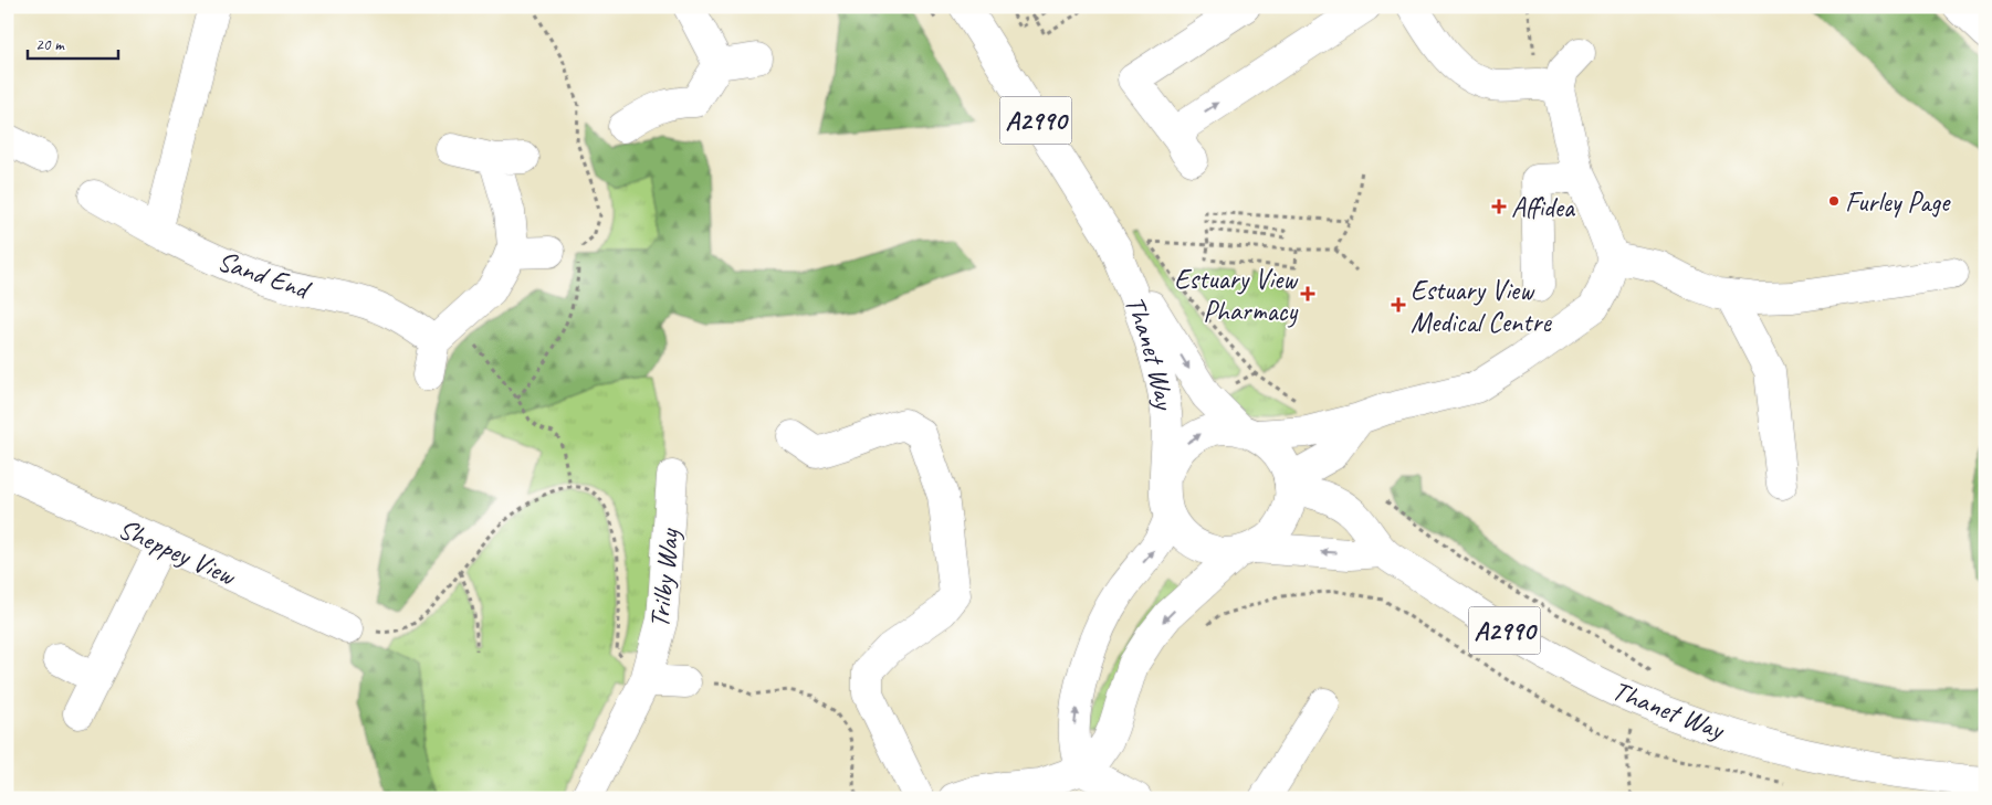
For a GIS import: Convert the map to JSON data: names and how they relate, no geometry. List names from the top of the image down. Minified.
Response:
{"streets":{"main road":["A2990","Sand End","Thanet Way","Sheppey View","Trilby Way"]},"places":{"other":["Furley Page"],"health":["Affidea","Estuary View Pharmacy","Estuary View Medical Centre"]},"scale_bar":"20 m"}
